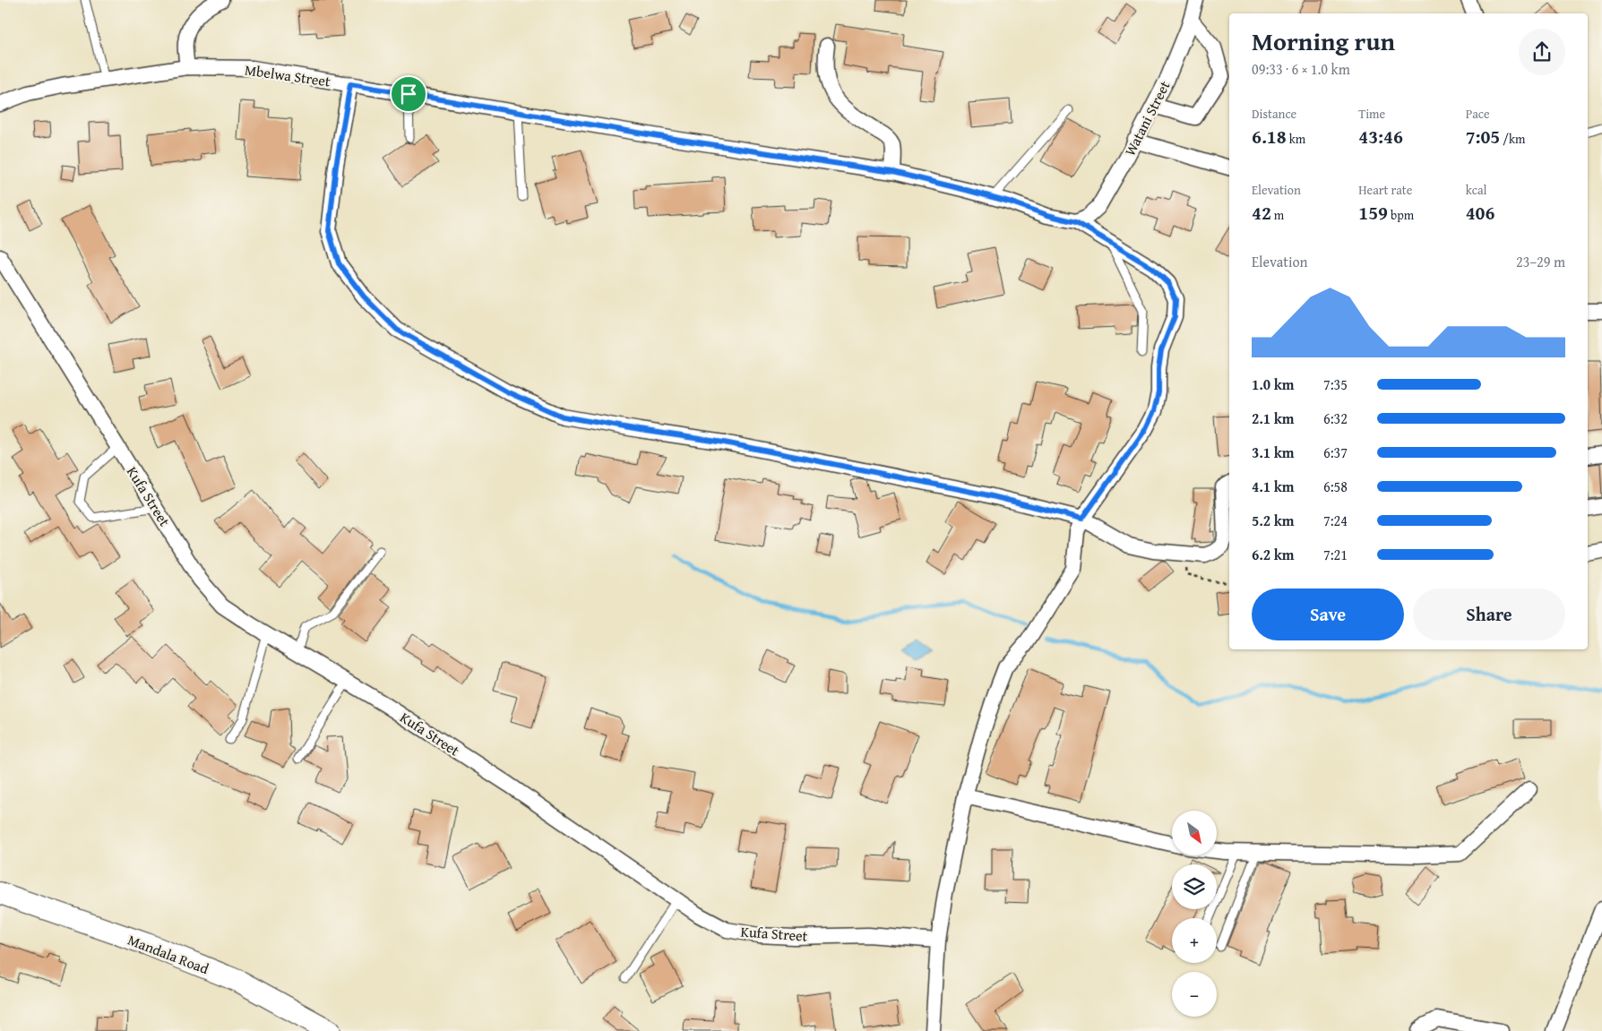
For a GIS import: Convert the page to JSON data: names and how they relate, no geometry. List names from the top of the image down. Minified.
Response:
{"streets":{"street":["Mbelwa Street","Watani Street","Kufa Street","Mandala Road"]},"crossings":[["Mbelwa Street","Watani Street"],["Mbelwa Street","Kufa Street"]],"north":"bottom right","page":{"heading":["Morning run","09:33 · 6 × 1.0 km"],"stats":[["Distance","6.18 km"],["Time","43:46"],["Pace","7:05 /km"],["Elevation","42 m"],["Heart rate","159 bpm"],["kcal","406"]],"chart":["Elevation","23–29 m"],"list":[{"name":"1.0 km","note":"7:35"},{"name":"2.1 km","note":"6:32"},{"name":"3.1 km","note":"6:37"},{"name":"4.1 km","note":"6:58"},{"name":"5.2 km","note":"7:24"},{"name":"6.2 km","note":"7:21"}],"buttons":["Save","Share"],"map_buttons":["+","−"]}}
